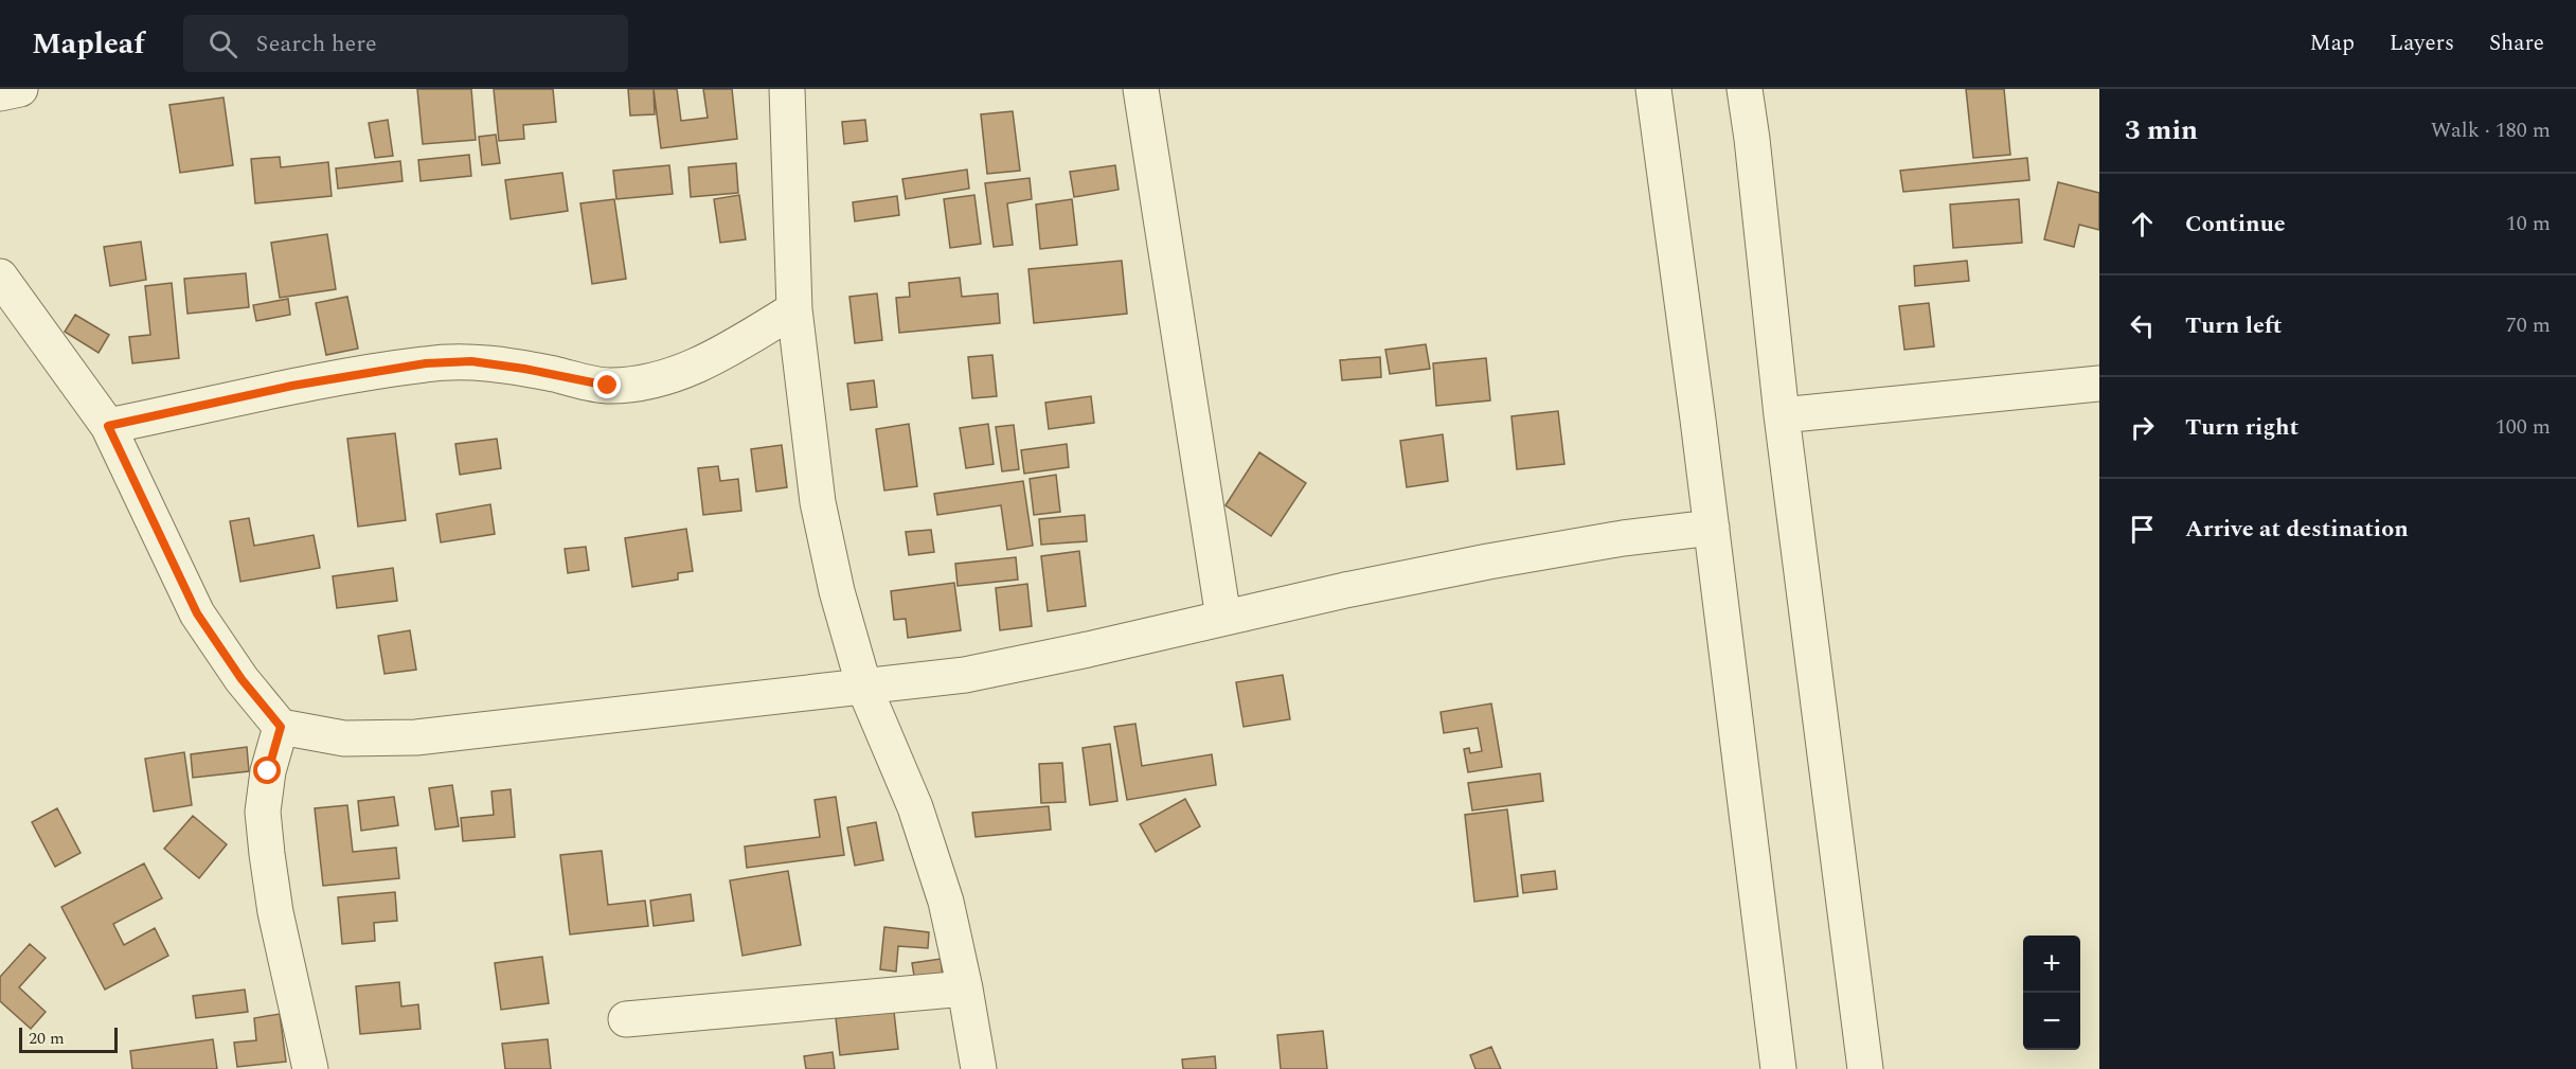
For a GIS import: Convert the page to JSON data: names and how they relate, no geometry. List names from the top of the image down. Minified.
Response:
{"scale_bar":"20 m","page":{"header":"Mapleaf","search":"Search here","nav":["Map","Layers","Share"],"heading":["3 min","Walk · 180 m"],"list":[["Continue","10 m"],["Turn left","70 m"],["Turn right","100 m"],"Arrive at destination"],"map_buttons":["+","−"],"scale":"20 m"}}
